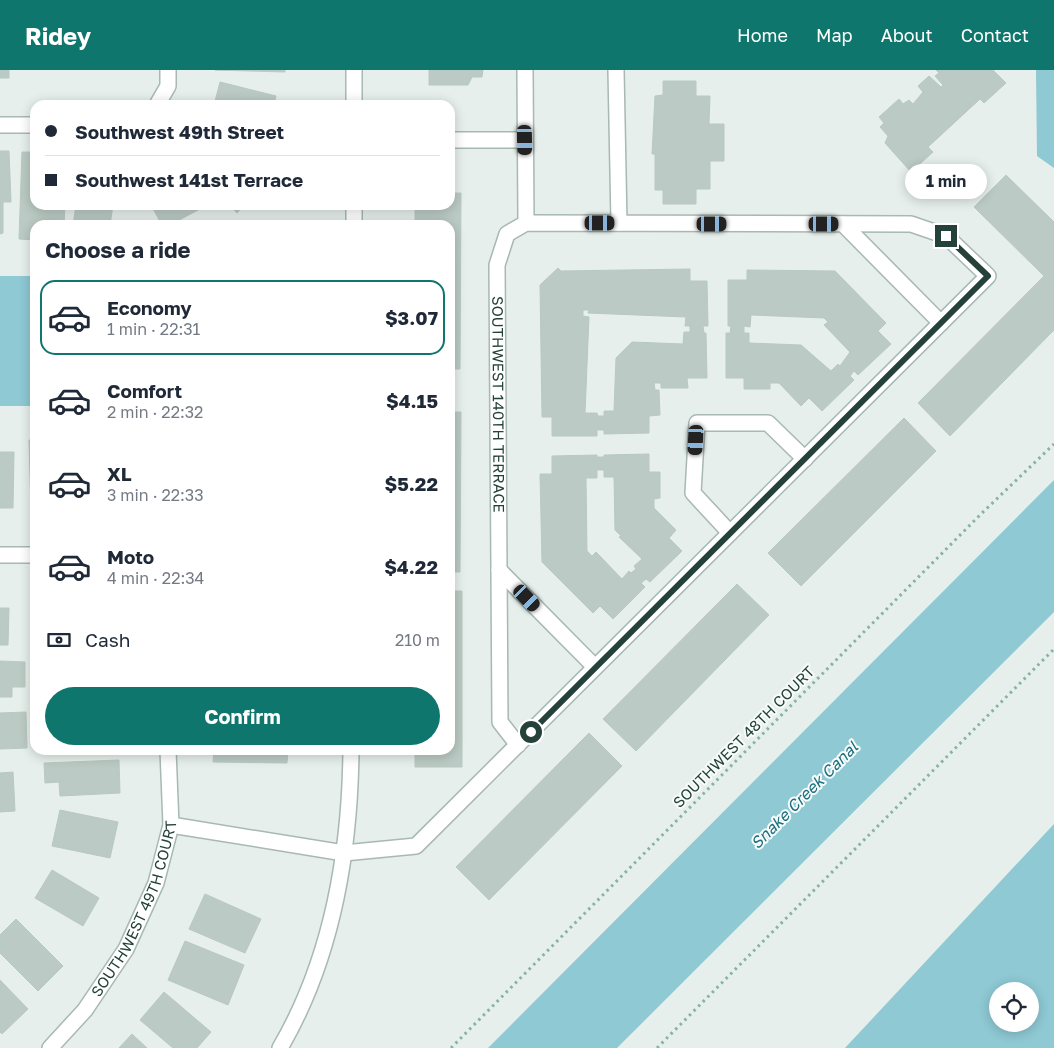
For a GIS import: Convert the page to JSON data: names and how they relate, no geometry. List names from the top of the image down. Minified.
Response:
{"streets":{"street":["SOUTHWEST 140TH TERRACE","SOUTHWEST 49TH COURT"],"path":["SOUTHWEST 48TH COURT"]},"water":["Snake Creek Canal"],"page":{"header":"Ridey","nav":["Home","Map","About","Contact"],"banner":["Southwest 49th Street","Southwest 141st Terrace"],"bubble":"1 min","heading":"Choose a ride","list":[{"name":"Economy","note":"1 min · 22:31","value":"$3.07"},{"name":"Comfort","note":"2 min · 22:32","value":"$4.15"},{"name":"XL","note":"3 min · 22:33","value":"$5.22"},{"name":"Moto","note":"4 min · 22:34","value":"$4.22"}],"pay":["Cash","210 m"],"buttons":"Confirm"}}
